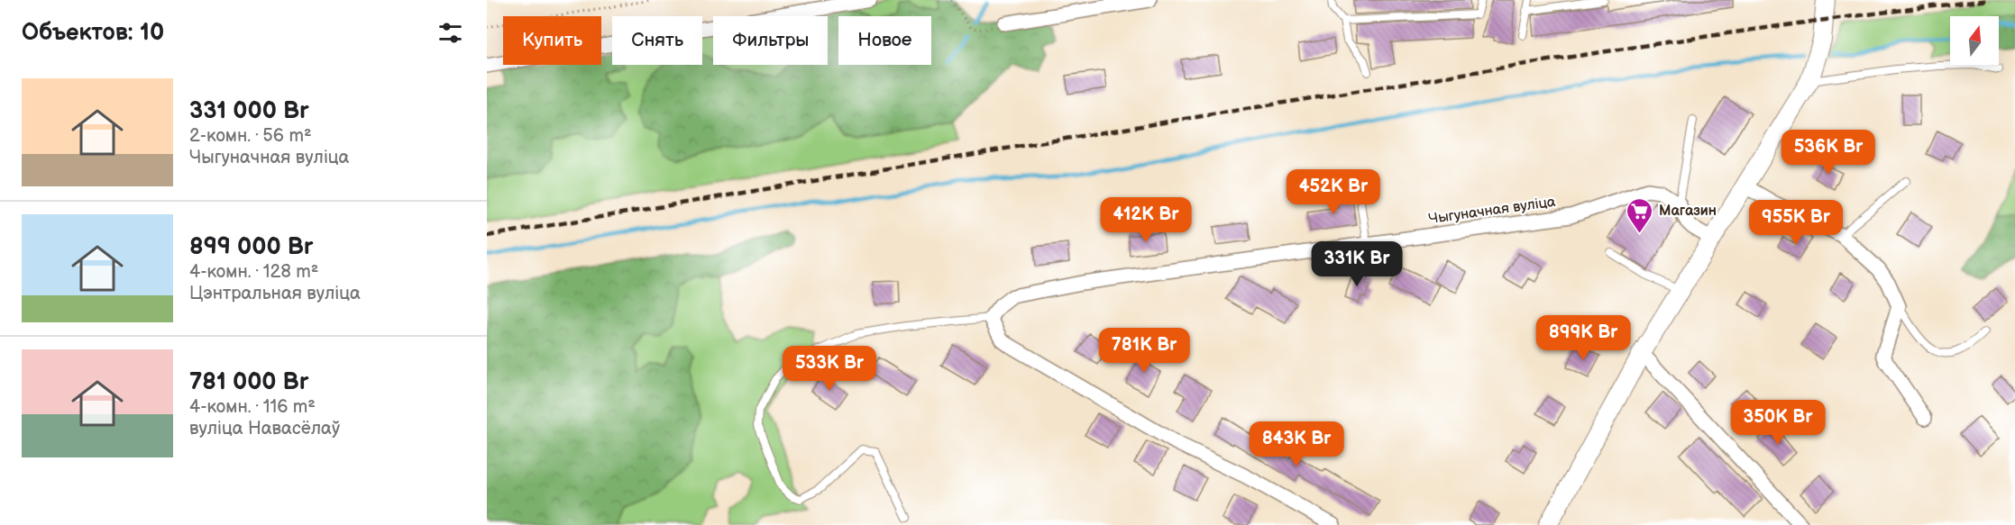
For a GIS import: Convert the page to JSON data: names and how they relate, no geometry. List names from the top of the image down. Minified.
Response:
{"streets":{"street":["Чыгуначная вуліца"]},"places":{"supermarket":["Магазин"]},"north":"top","page":{"heading":"Объектов: 10","chip":["Купить","Снять","Фильтры","Новое"],"list":[{"name":"331 000 Br","note":"2-комн. · 56 m² · Чыгуначная вуліца"},{"name":"899 000 Br","note":"4-комн. · 128 m² · Цэнтральная вуліца"},{"name":"781 000 Br","note":"4-комн. · 116 m² · вуліца Навасёлаў"}],"price":["536K Br","452K Br","412K Br","955K Br","331K Br","899K Br","781K Br","533K Br","350K Br","843K Br"]}}
